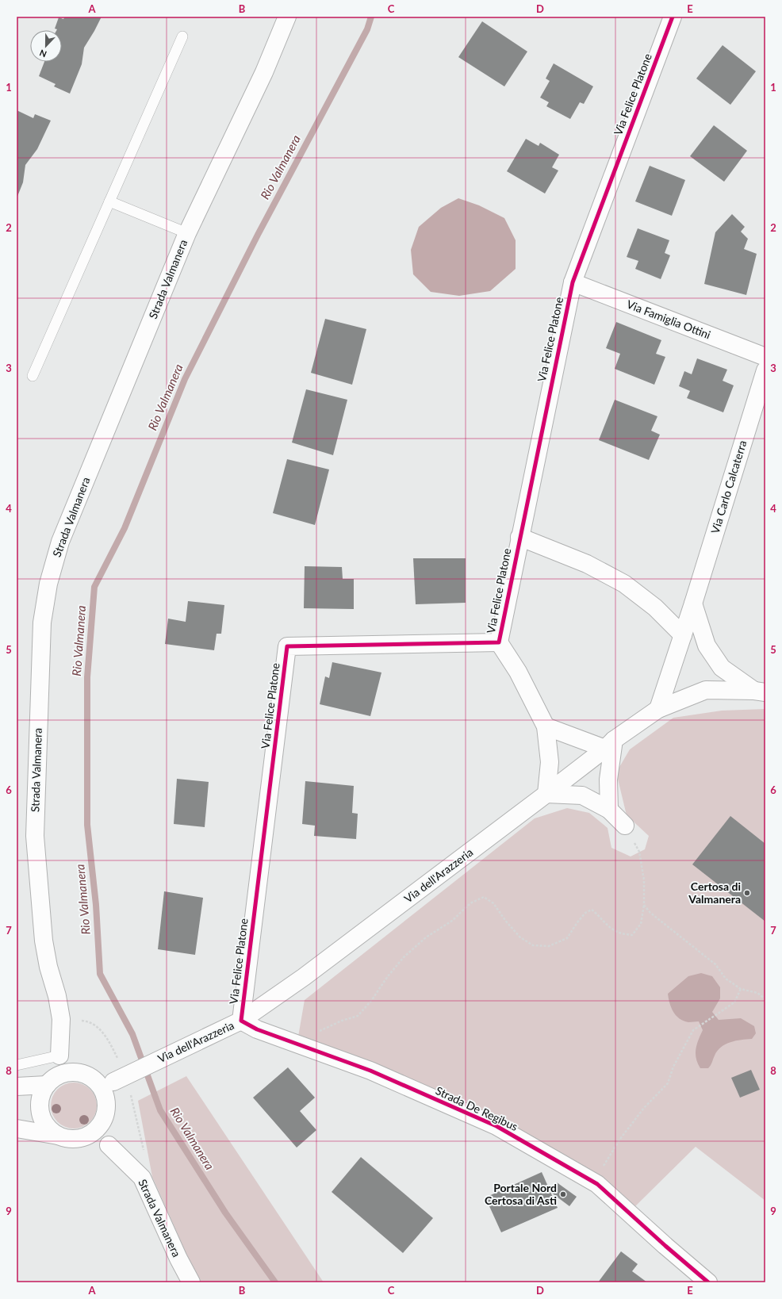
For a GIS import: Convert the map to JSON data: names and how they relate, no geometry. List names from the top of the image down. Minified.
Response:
{"streets":{"street":["Via Felice Platone","Strada Valmanera","Via Famiglia Ottini","Via Carlo Calcaterra","Via dell'Arazzeria","Strada De Regibus"]},"crossings":[["Via Felice Platone","Via Famiglia Ottini"],["Via Felice Platone","Via dell'Arazzeria"],["Via Felice Platone","Strada De Regibus"],["Strada Valmanera","Via dell'Arazzeria"],["Via Carlo Calcaterra","Via dell'Arazzeria"],["Via dell'Arazzeria","Strada De Regibus"]],"water":["Rio Valmanera"],"places":["Certosa di Valmanera","Portale Nord Certosa di Asti"],"north":"bottom","grid":{"columns":["A","B","C","D","E"],"rows":["1","2","3","4","5","6","7","8","9"]}}
